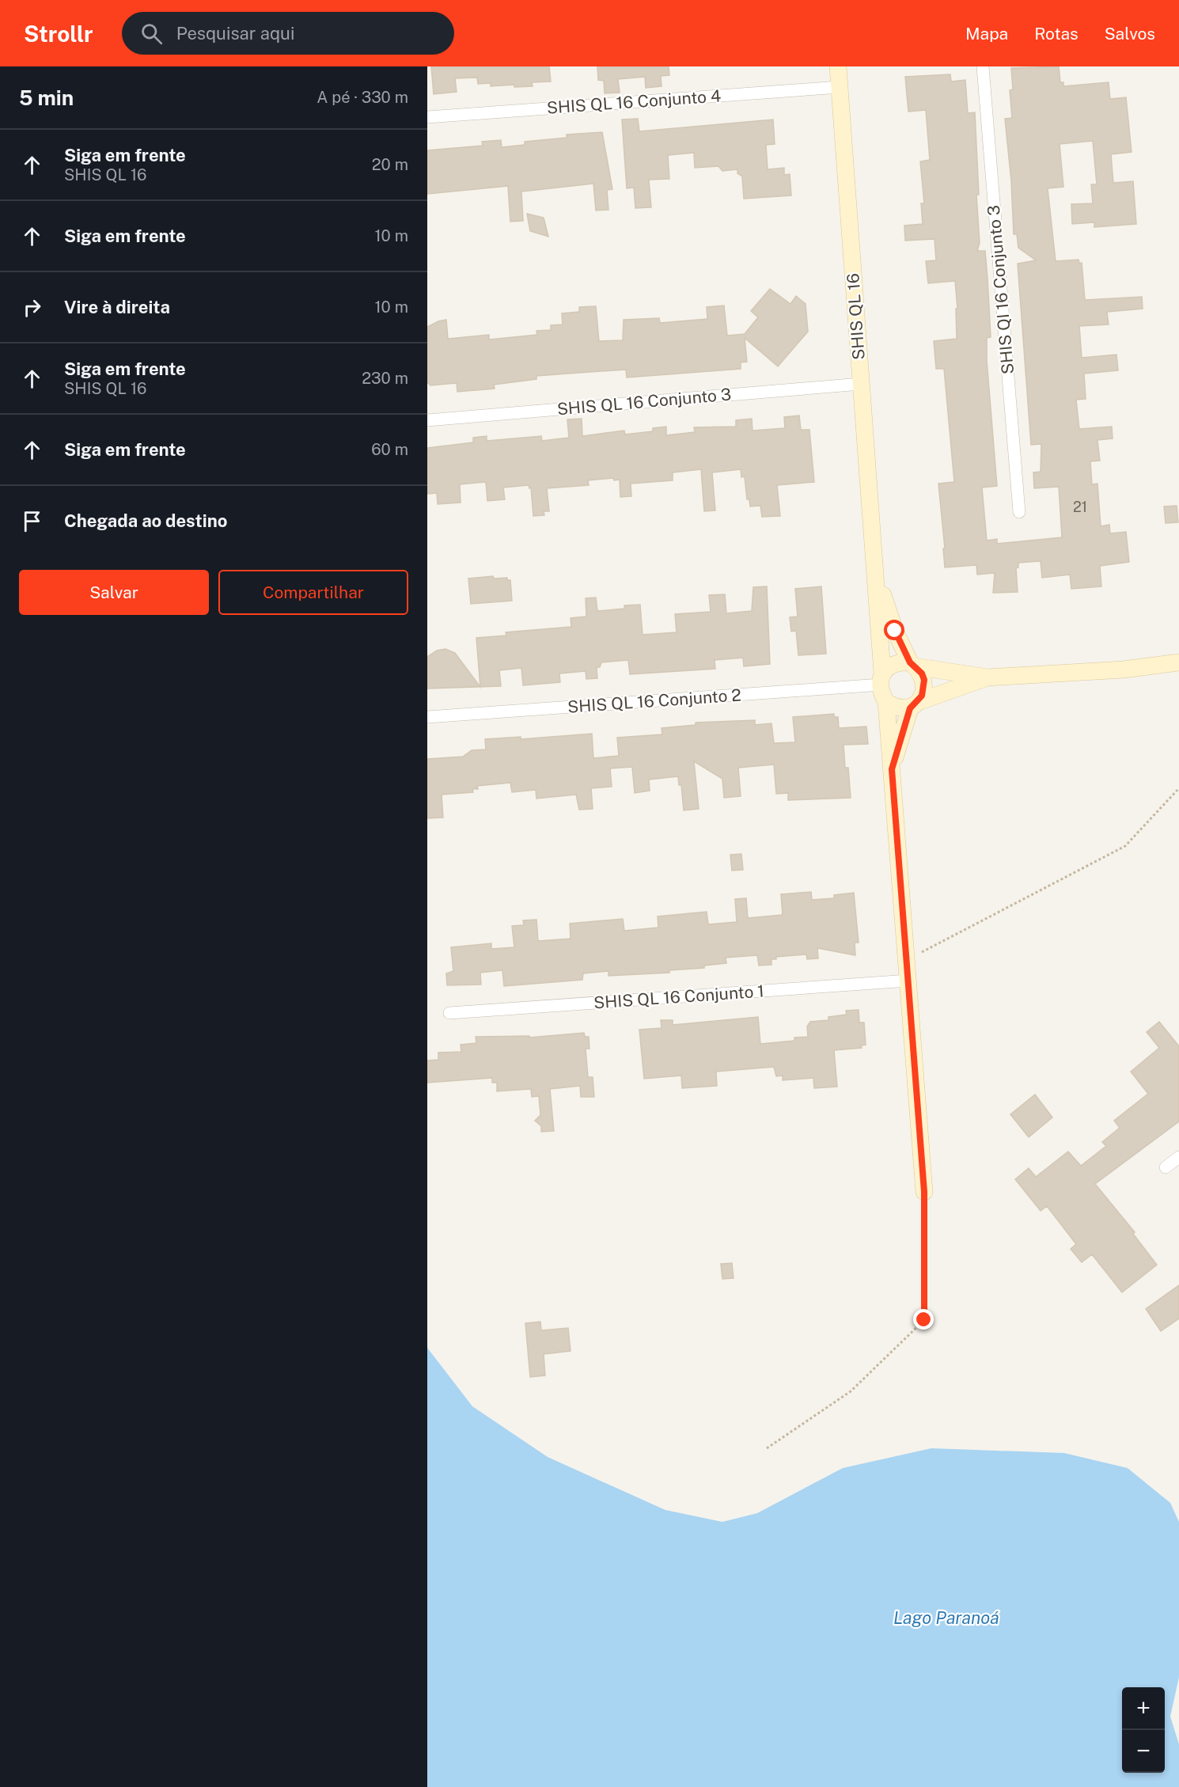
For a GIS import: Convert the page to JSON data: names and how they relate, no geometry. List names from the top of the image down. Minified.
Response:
{"streets":{"street":["SHIS QL 16 Conjunto 4","SHIS QI 16 Conjunto 3","SHIS QL 16","SHIS QL 16 Conjunto 3","SHIS QL 16 Conjunto 2","SHIS QL 16 Conjunto 1"]},"crossings":[["SHIS QL 16 Conjunto 4","SHIS QL 16"],["SHIS QL 16","SHIS QL 16 Conjunto 3"],["SHIS QL 16","SHIS QL 16 Conjunto 2"]],"water":["Lago Paranoá"],"house_numbers":["21"],"page":{"header":"Strollr","search":"Pesquisar aqui","nav":["Mapa","Rotas","Salvos"],"heading":["5 min","A pé · 330 m"],"list":[["Siga em frente","SHIS QL 16","20 m"],["Siga em frente","10 m"],["Vire à direita","10 m"],["Siga em frente","SHIS QL 16","230 m"],["Siga em frente","60 m"],"Chegada ao destino"],"buttons":["Salvar","Compartilhar"],"map_buttons":["+","−"]}}
